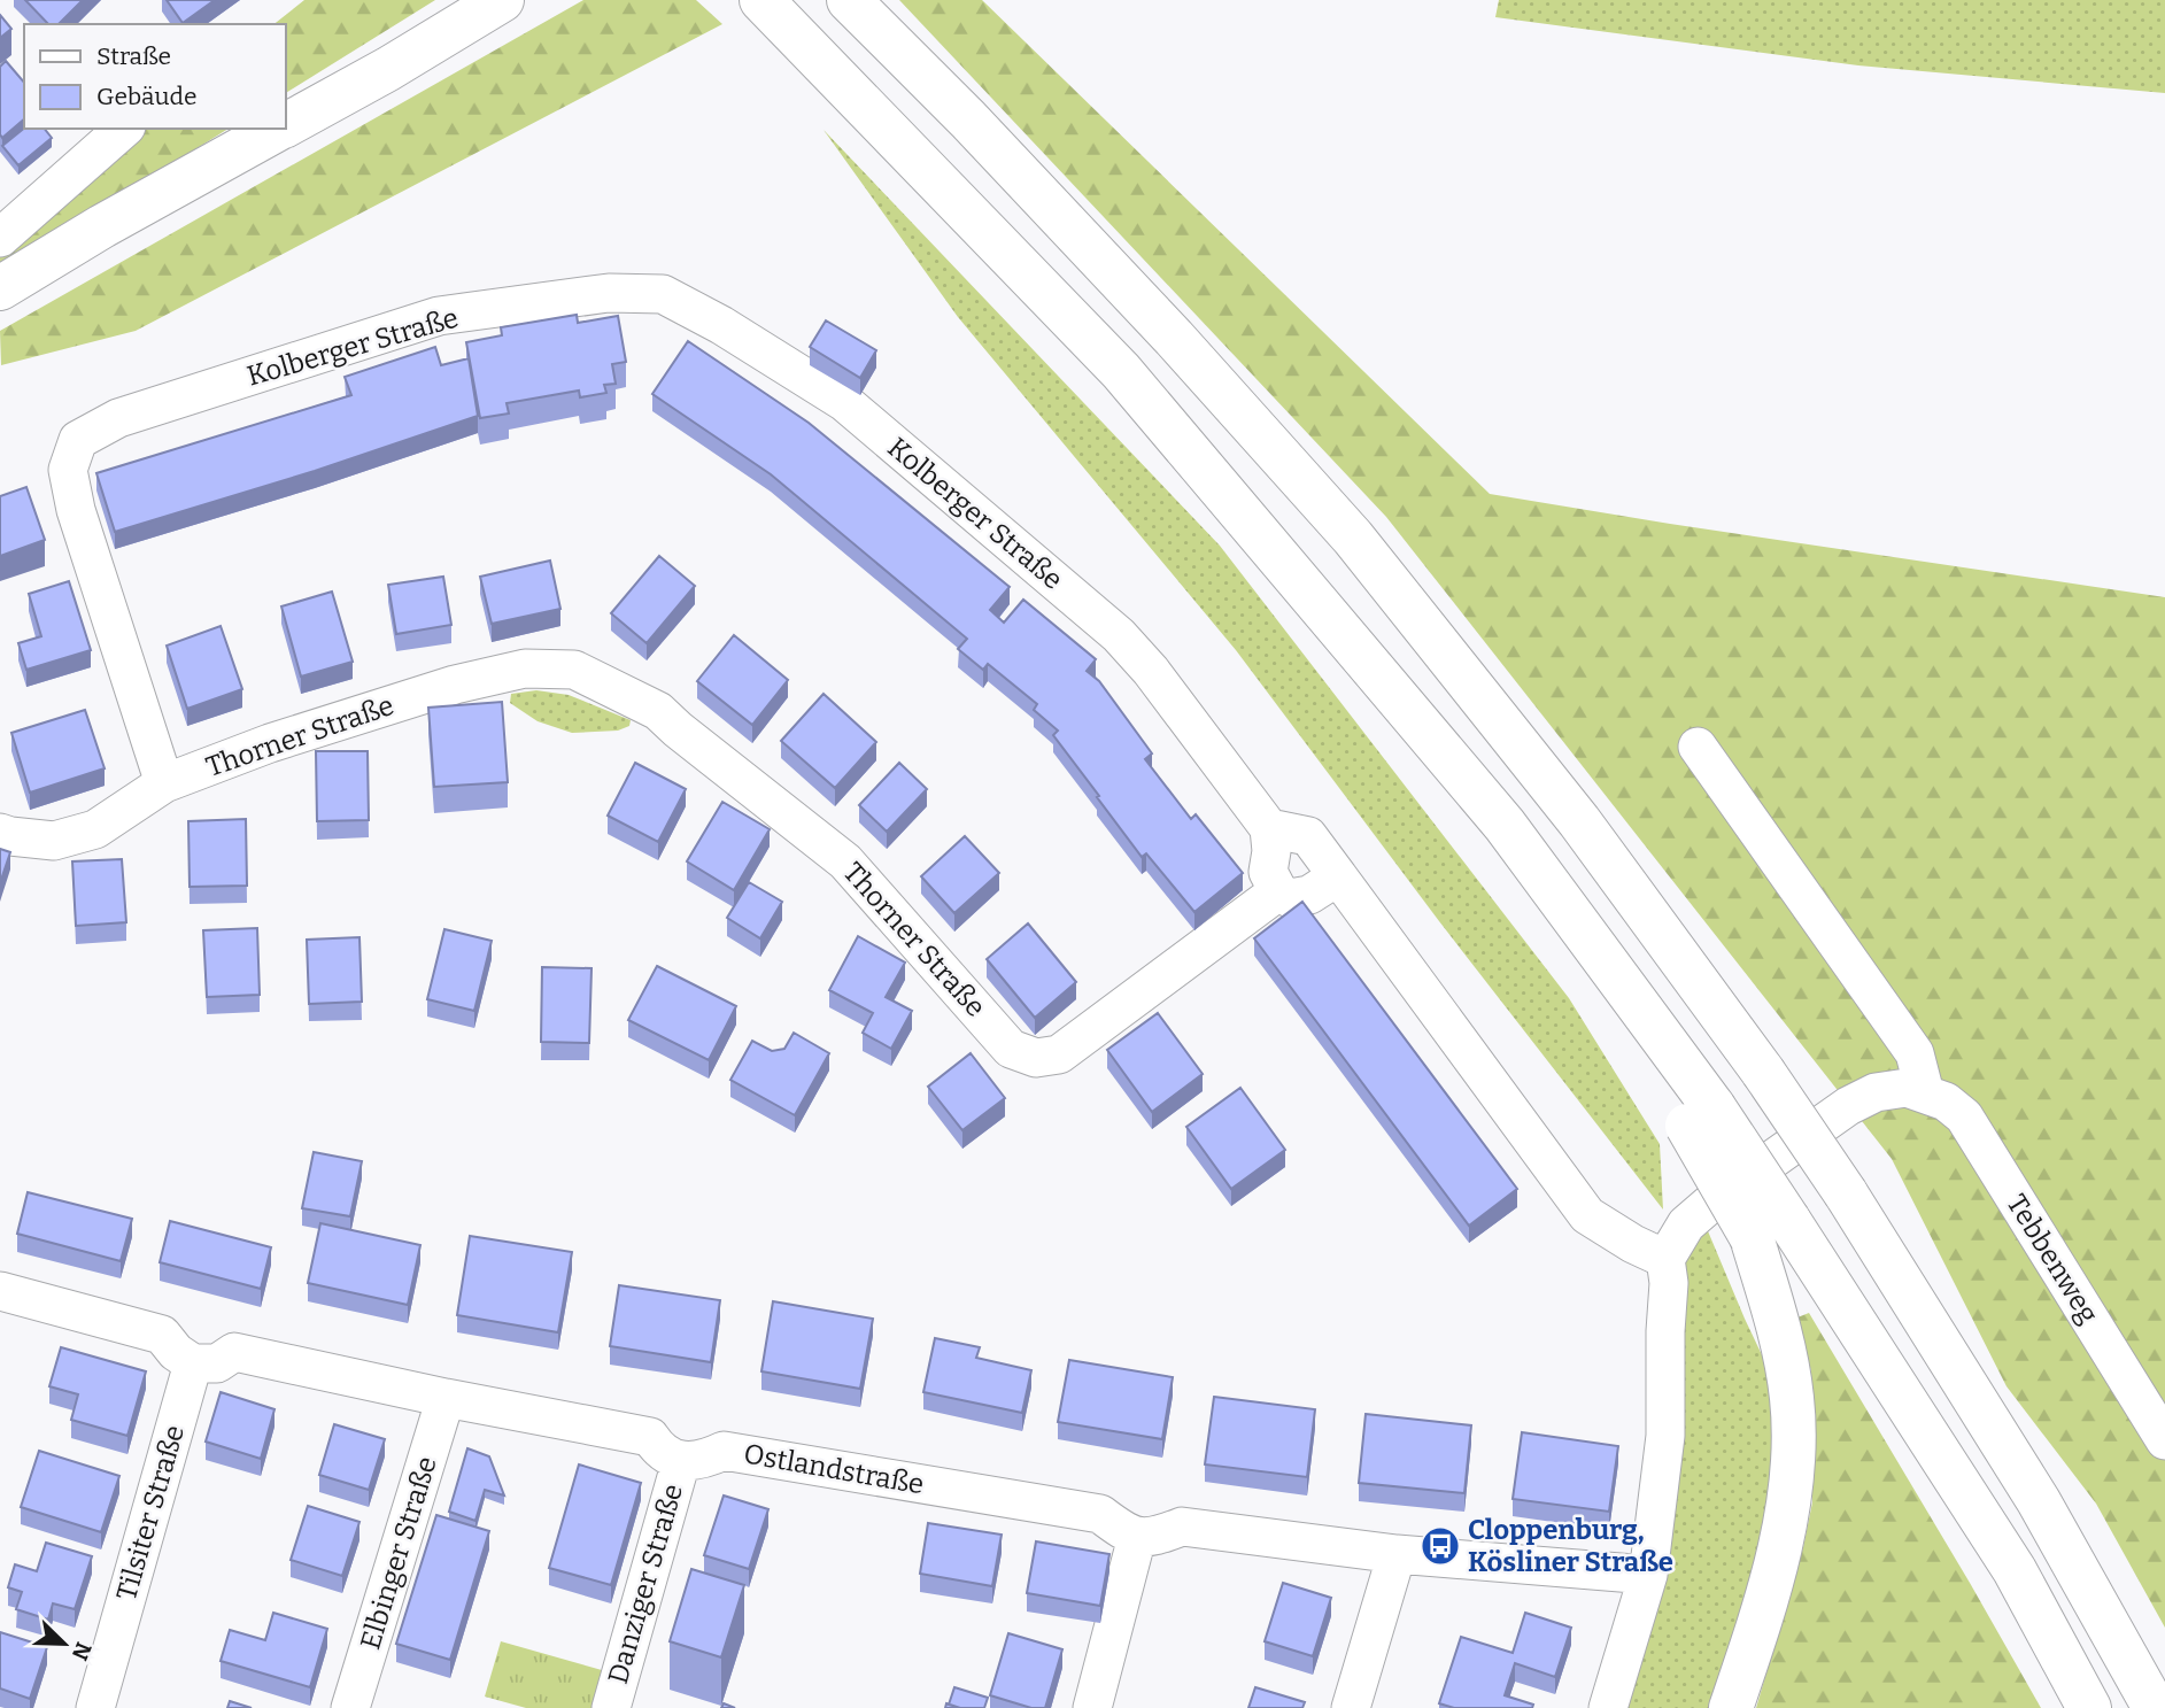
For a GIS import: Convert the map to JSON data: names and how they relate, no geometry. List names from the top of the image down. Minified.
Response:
{"streets":{"street":["Kolberger Straße","Thorner Straße","Tebbenweg","Ostlandstraße","Tilsiter Straße","Elbinger Straße","Danziger Straße"]},"crossings":[["Kolberger Straße","Thorner Straße"],["Ostlandstraße","Danziger Straße"]],"places":{"bus stop":["Cloppenburg, Kösliner Straße"]},"legend":["Straße","Gebäude"],"north":"bottom right"}
